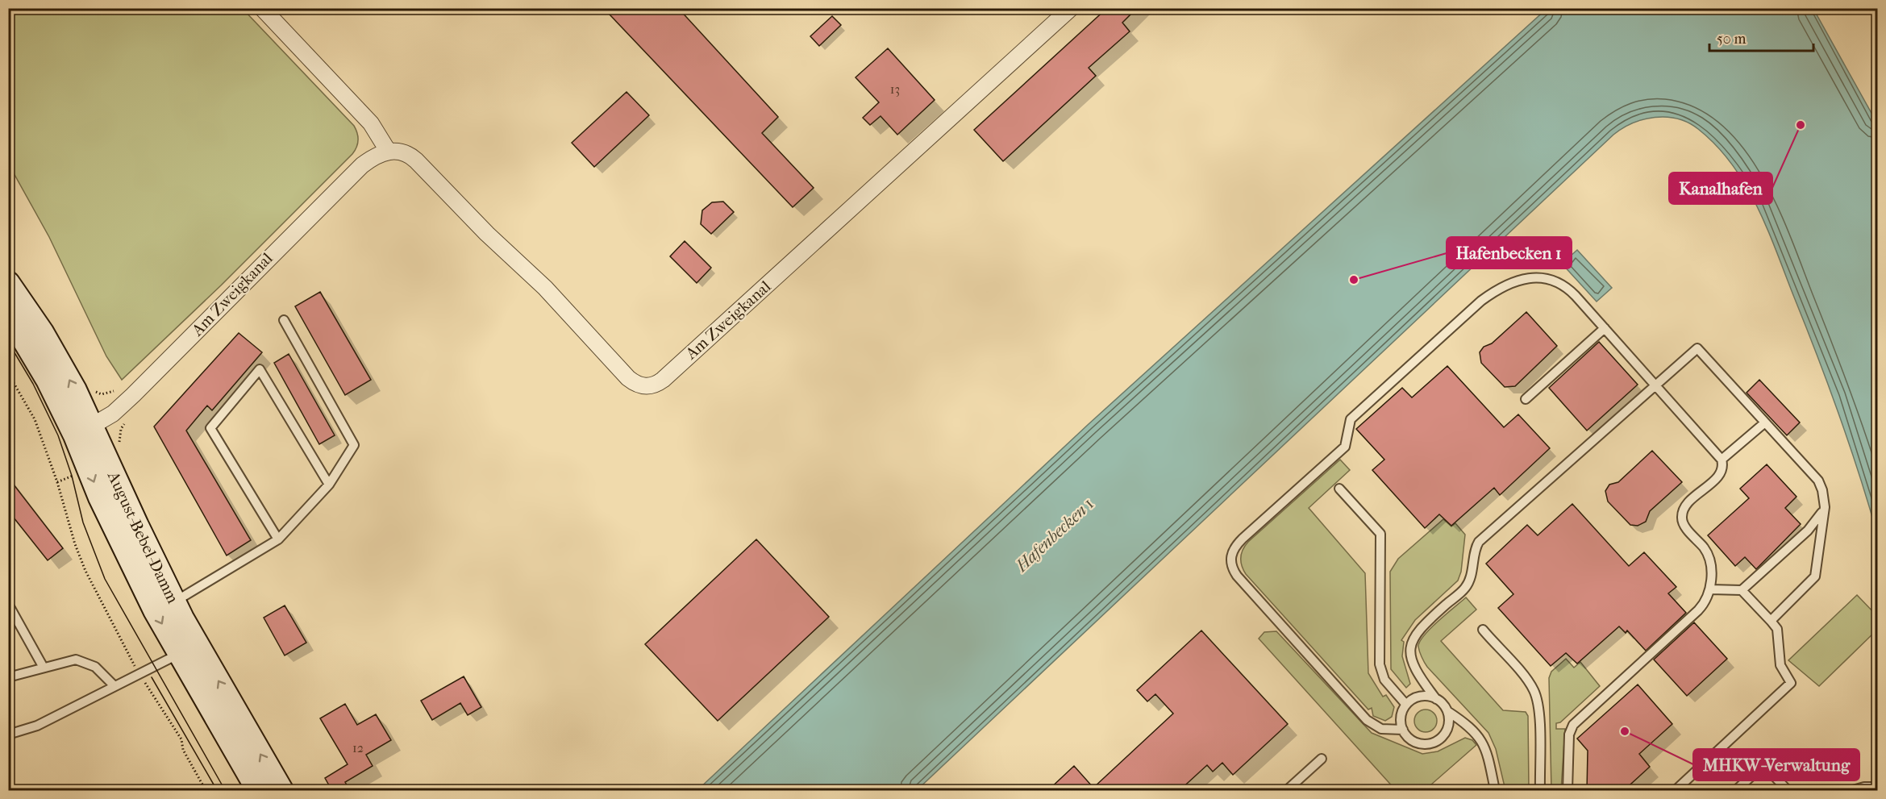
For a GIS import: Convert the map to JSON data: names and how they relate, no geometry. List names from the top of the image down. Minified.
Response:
{"streets":{"main road":["August-Bebel-Damm"],"street":["Am Zweigkanal"]},"crossings":[["Am Zweigkanal","August-Bebel-Damm"]],"water":["Hafenbecken 1"],"places":["Kanalhafen","Hafenbecken 1","MHKW-Verwaltung"],"house_numbers":["13","12"],"scale_bar":"50 m"}
